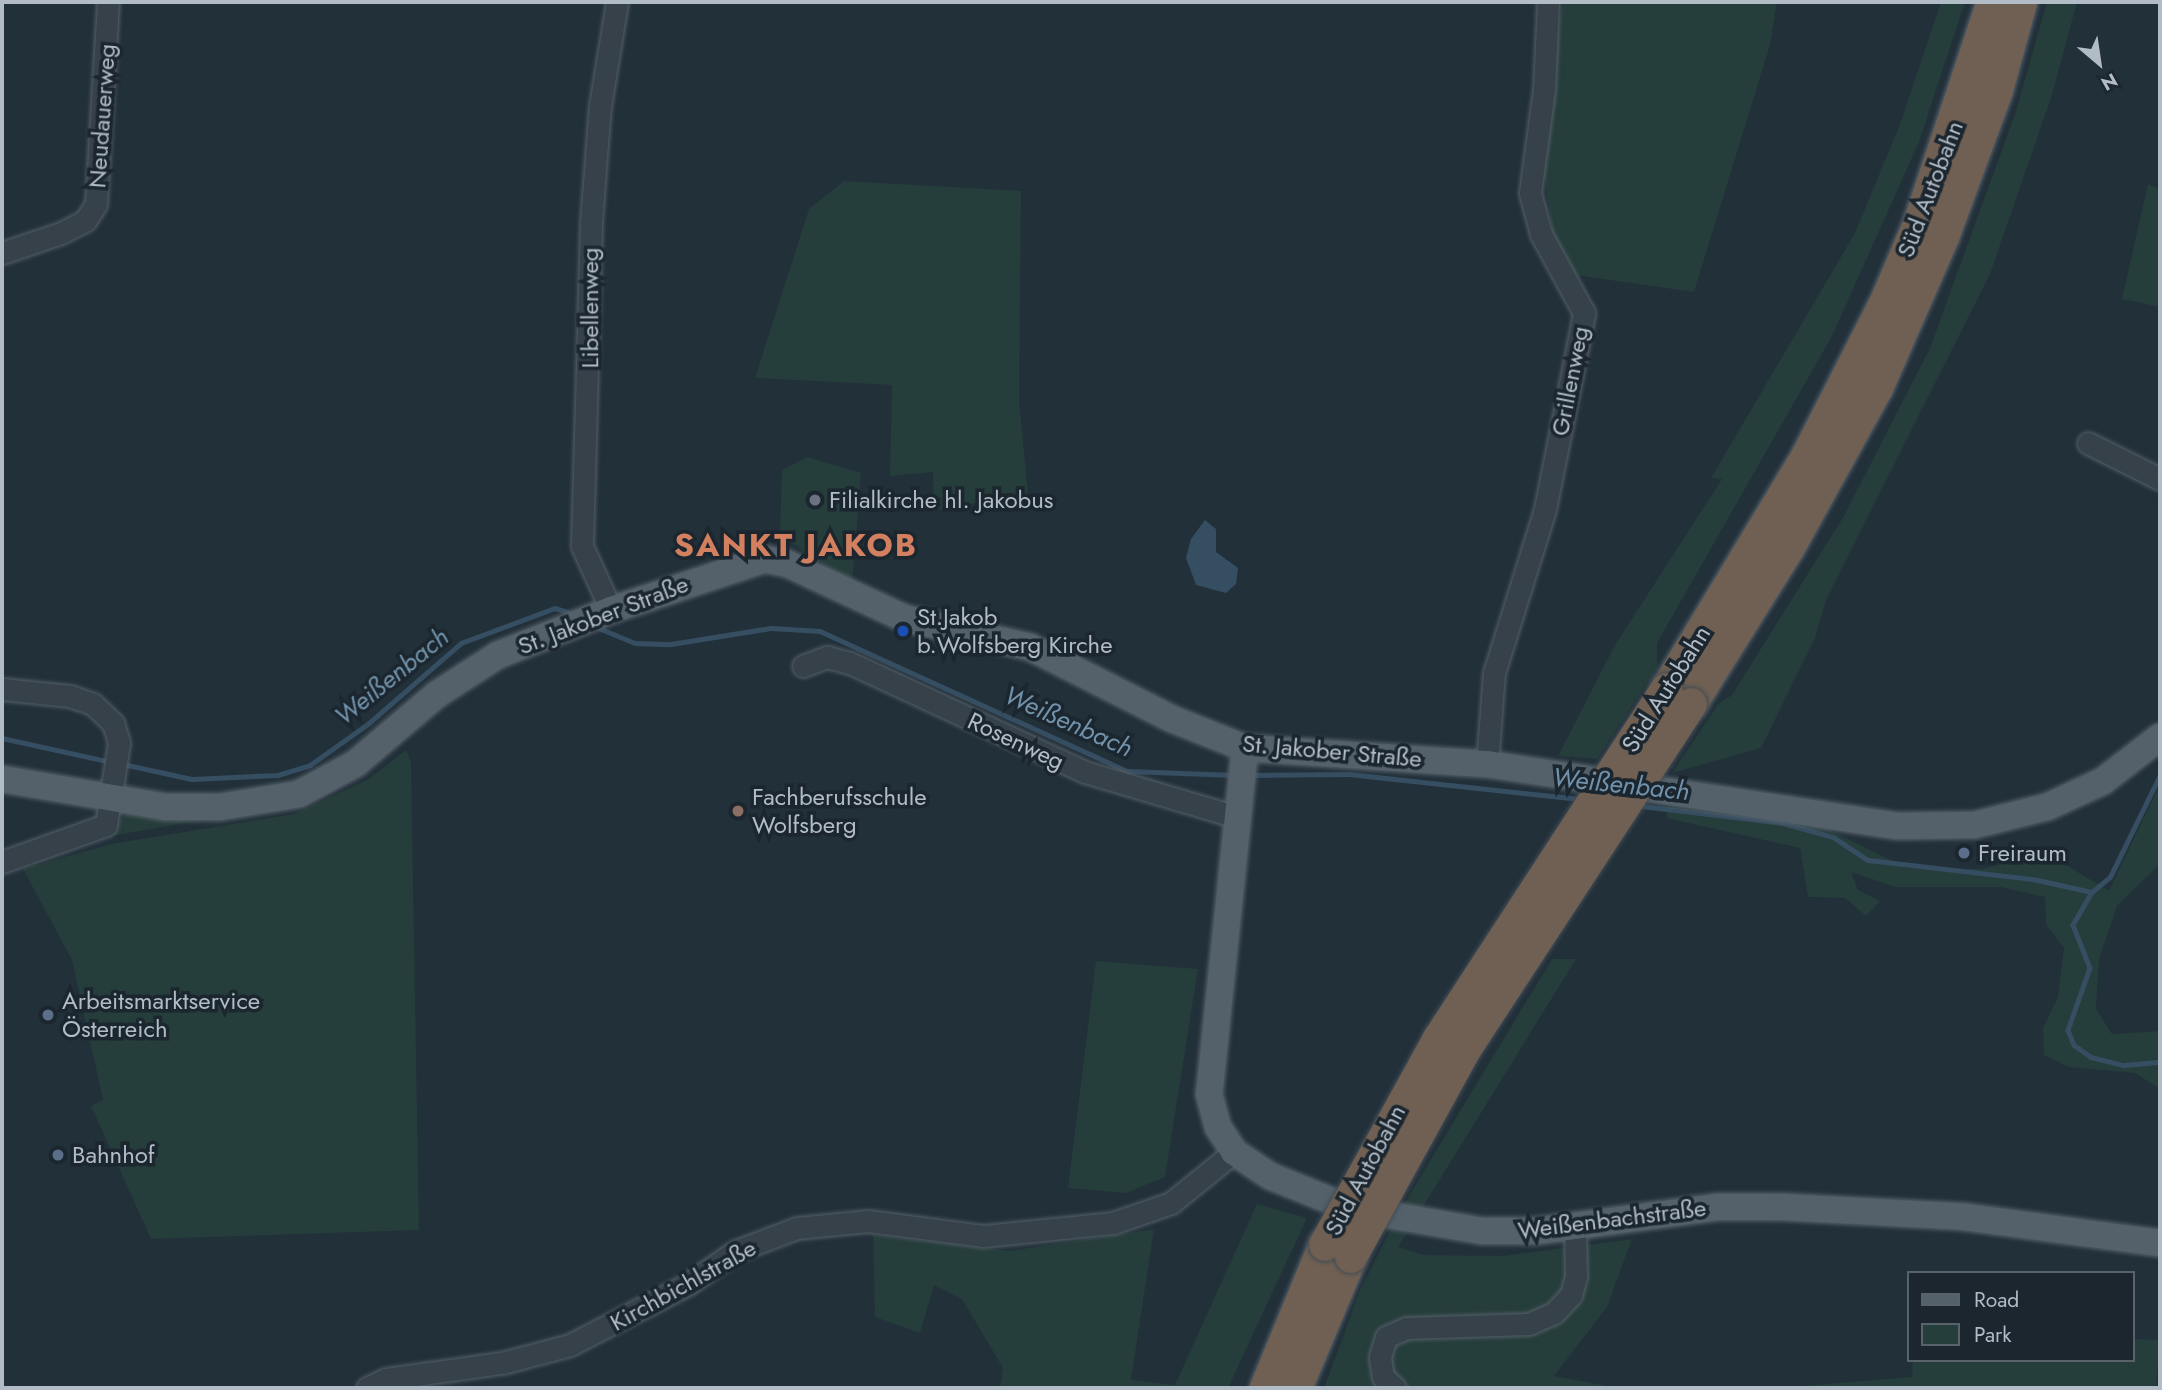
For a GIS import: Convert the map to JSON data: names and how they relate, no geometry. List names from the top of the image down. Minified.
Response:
{"streets":{"highway":["Süd Autobahn"],"main road":["St. Jakober Straße","Weißenbachstraße"],"street":["Neudauerweg","Libellenweg","Grillenweg","Rosenweg","Kirchbichlstraße"]},"crossings":[["Libellenweg","St. Jakober Straße"],["Grillenweg","St. Jakober Straße"],["St. Jakober Straße","Rosenweg"],["St. Jakober Straße","Weißenbachstraße"],["Rosenweg","Weißenbachstraße"],["Weißenbachstraße","Kirchbichlstraße"]],"districts":["SANKT JAKOB"],"water":["Weißenbach"],"places":["Filialkirche hl. Jakobus","St.Jakob b.Wolfsberg Kirche","Fachberufsschule Wolfsberg","Freiraum","Arbeitsmarktservice Österreich","Bahnhof"],"legend":["Road","Park"],"north":"bottom right"}
